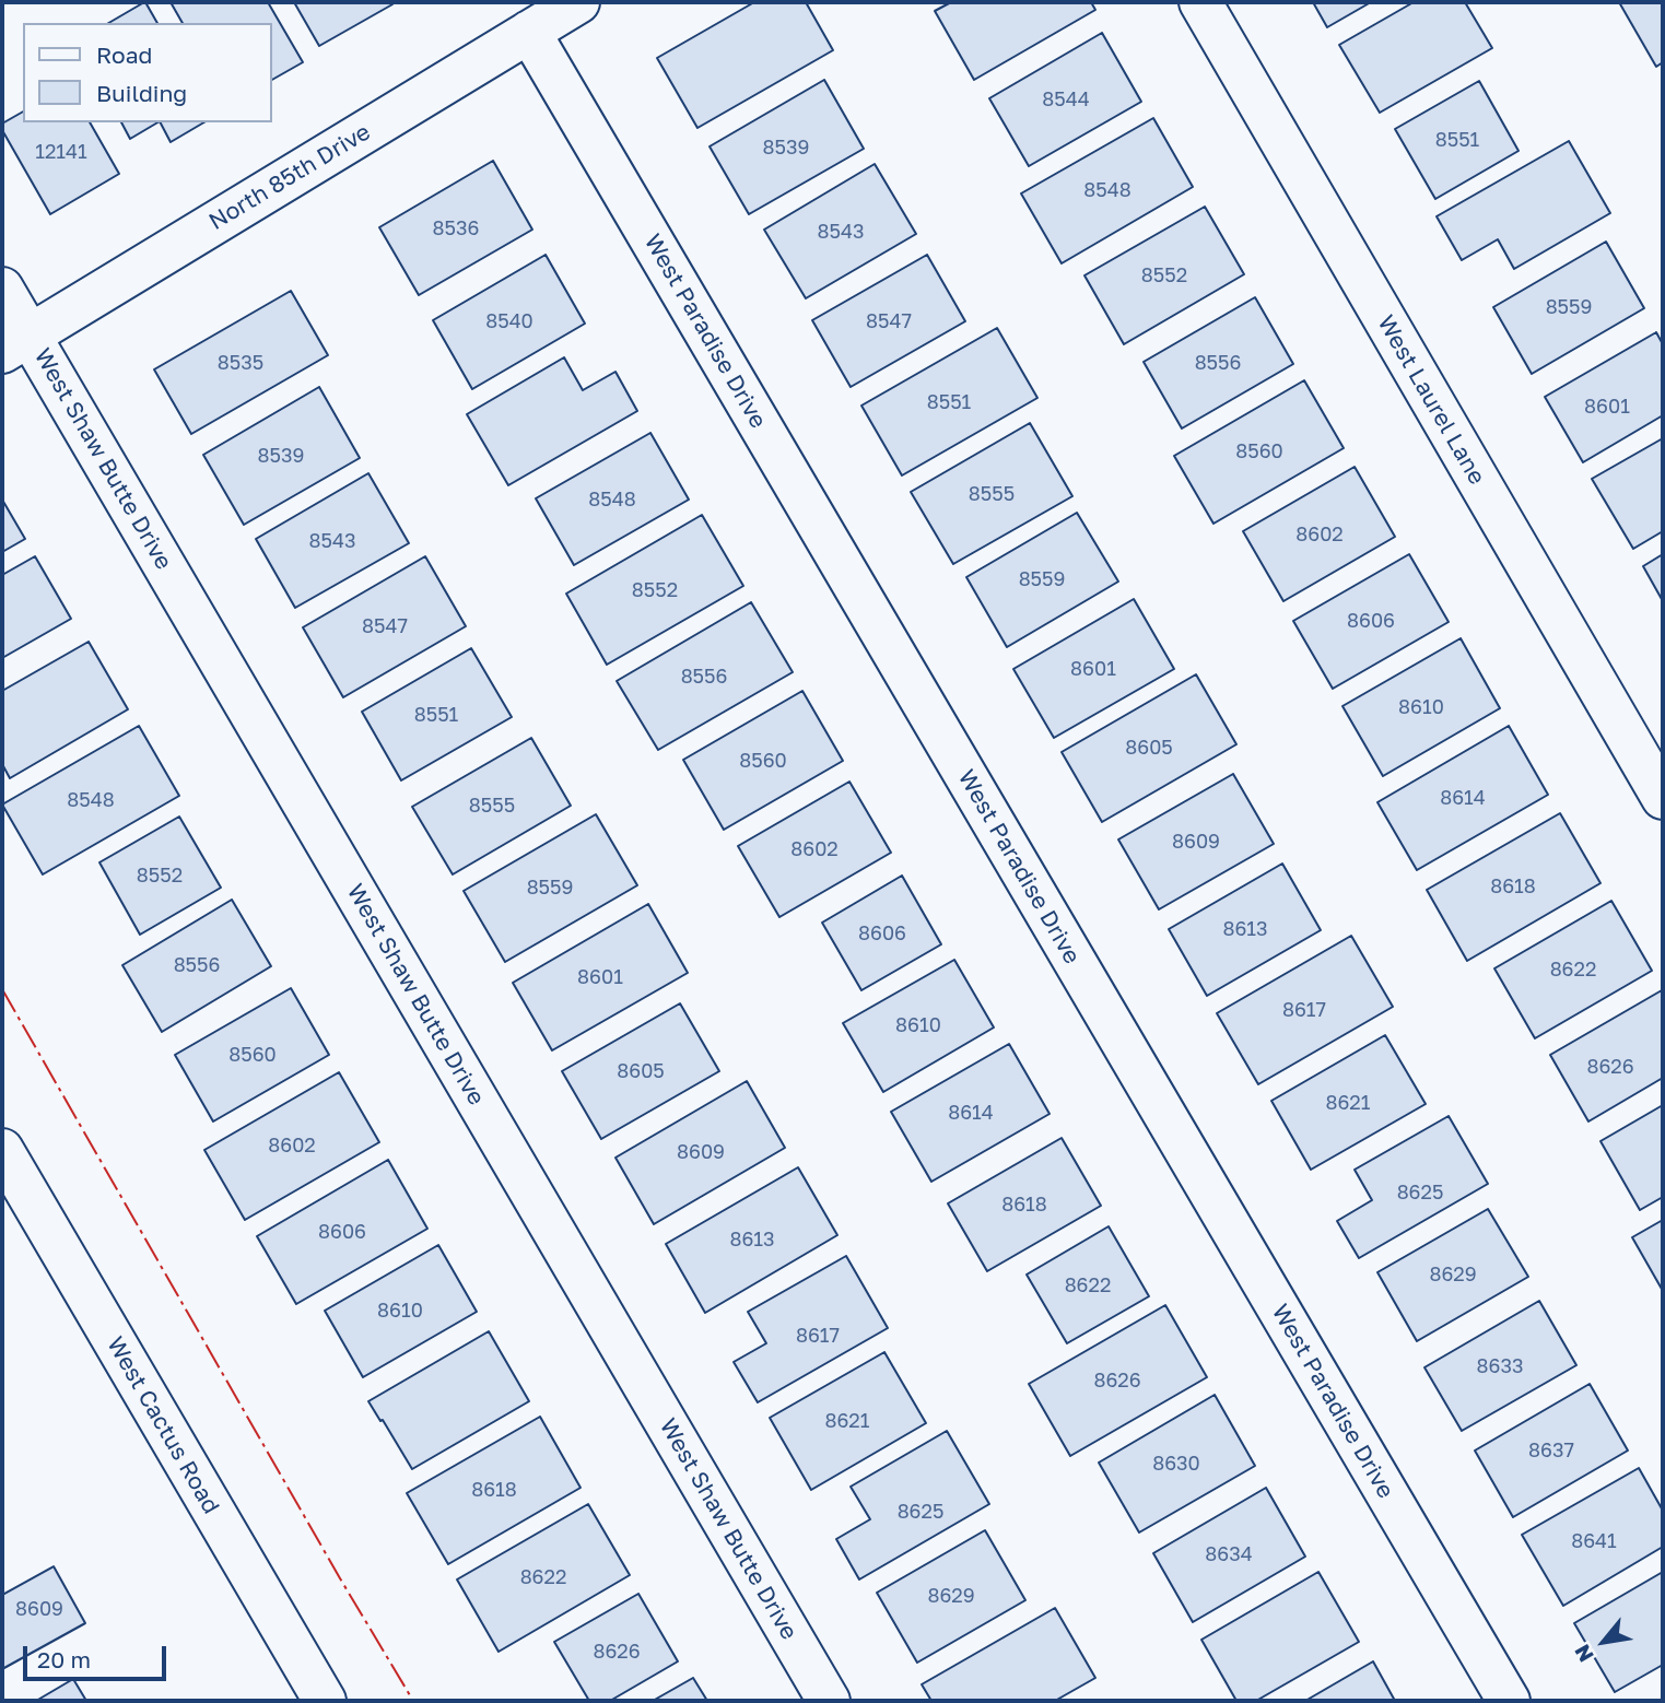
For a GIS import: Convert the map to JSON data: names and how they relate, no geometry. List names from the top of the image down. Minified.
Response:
{"streets":{"street":["North 85th Drive","West Paradise Drive","West Laurel Lane","West Shaw Butte Drive","West Cactus Road"]},"crossings":[["North 85th Drive","West Paradise Drive"],["North 85th Drive","West Shaw Butte Drive"]],"house_numbers":["8544","8551","8539","12141","8548","8536","8543","8552","8559","8540","8547","8535","8556","8551","8601","8560","8539","8555","8548","8602","8543","8559","8552","8606","8547","8601","8556","8610","8551","8605","8560","8614","8548","8555","8609","8602","8552","8618","8559","8613","8606","8556","8622","8601","8617","8610","8560","8626","8605","8621","8614","8602","8609","8625","8618","8606","8613","8629","8622","8610","8617","8633","8626","8621","8637","8630","8618","8625","8641","8634","8622","8629","8609","8626"],"legend":["Road","Building"],"scale_bar":"20 m","north":"bottom left"}
